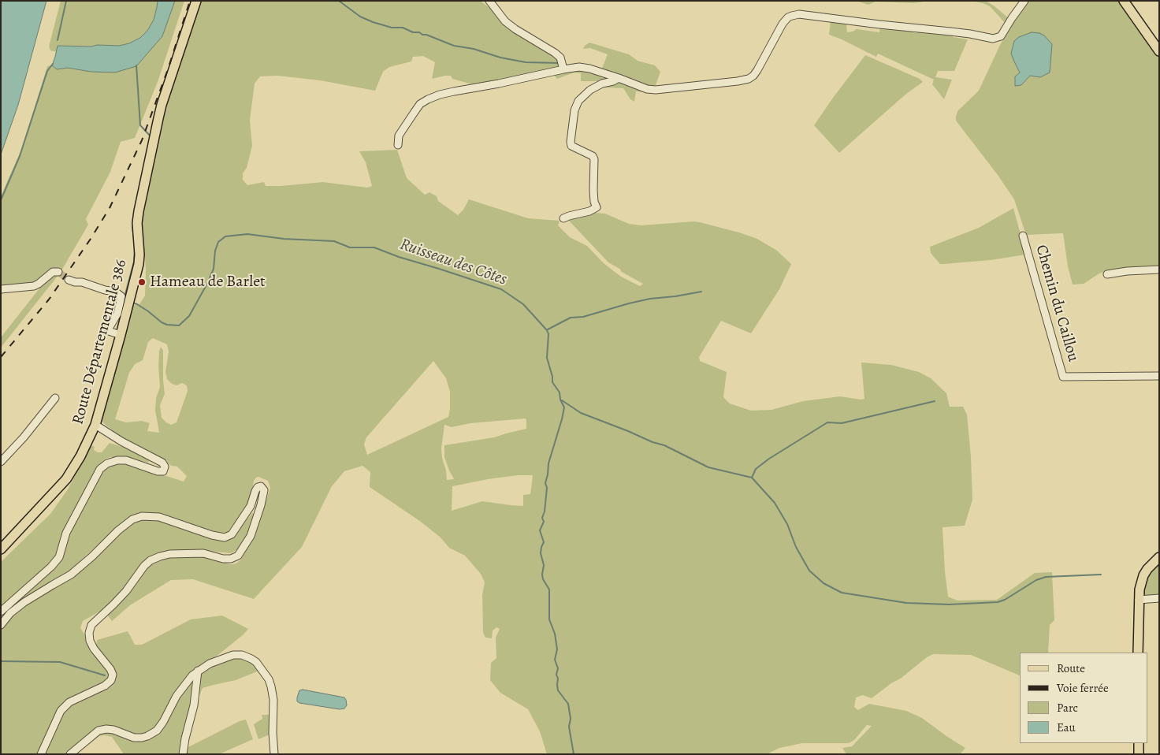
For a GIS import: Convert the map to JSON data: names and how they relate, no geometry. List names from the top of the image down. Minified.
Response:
{"streets":{"main road":["Route Départementale 386"],"street":["Chemin du Caillou"]},"water":["Ruisseau des Côtes"],"places":["Hameau de Barlet"],"legend":["Route","Voie ferrée","Parc","Eau"]}
